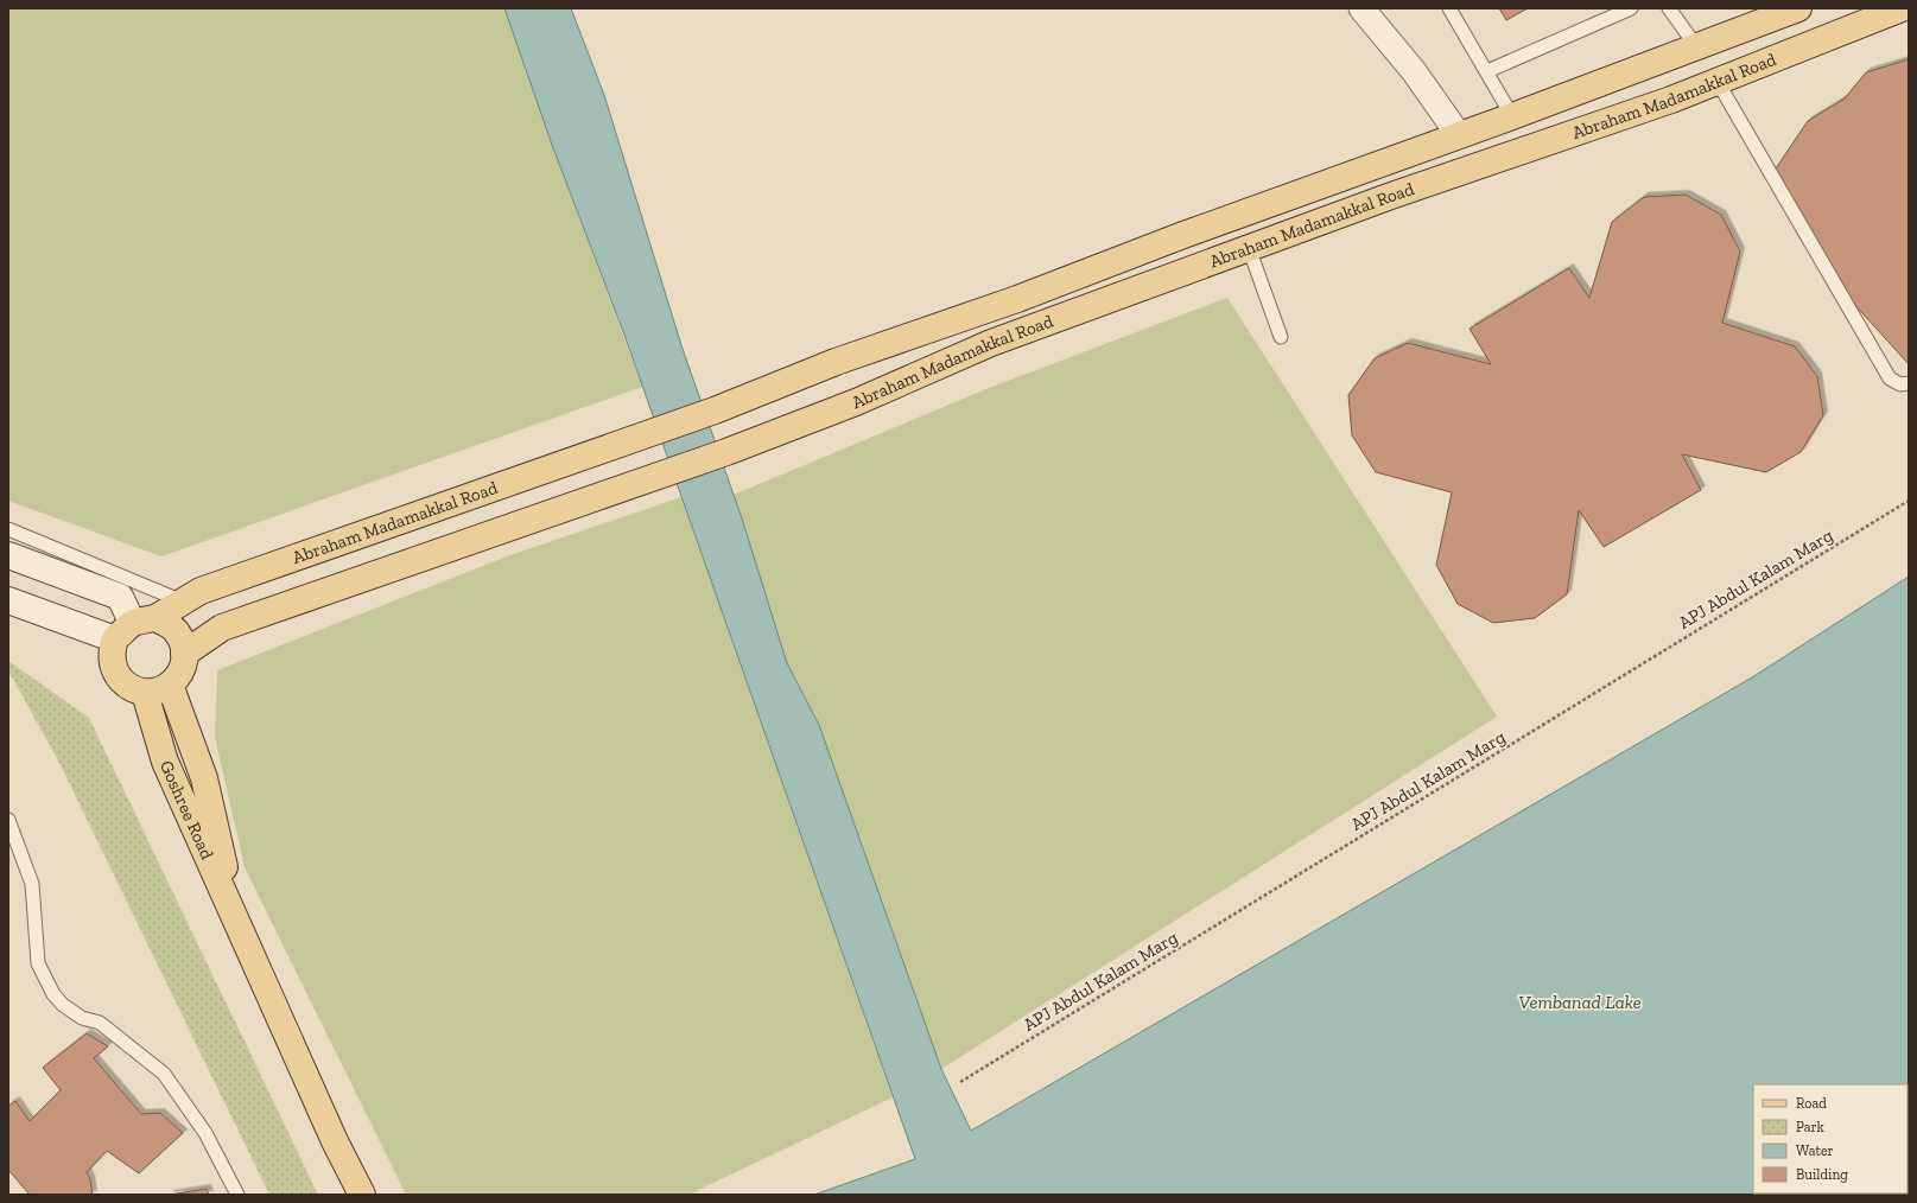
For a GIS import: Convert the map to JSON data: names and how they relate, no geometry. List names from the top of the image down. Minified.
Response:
{"streets":{"main road":["Abraham Madamakkal Road","Goshree Road"],"path":["APJ Abdul Kalam Marg"]},"crossings":[["Abraham Madamakkal Road","Goshree Road"]],"water":["Vembanad Lake"],"legend":["Road","Park","Water","Building"]}
